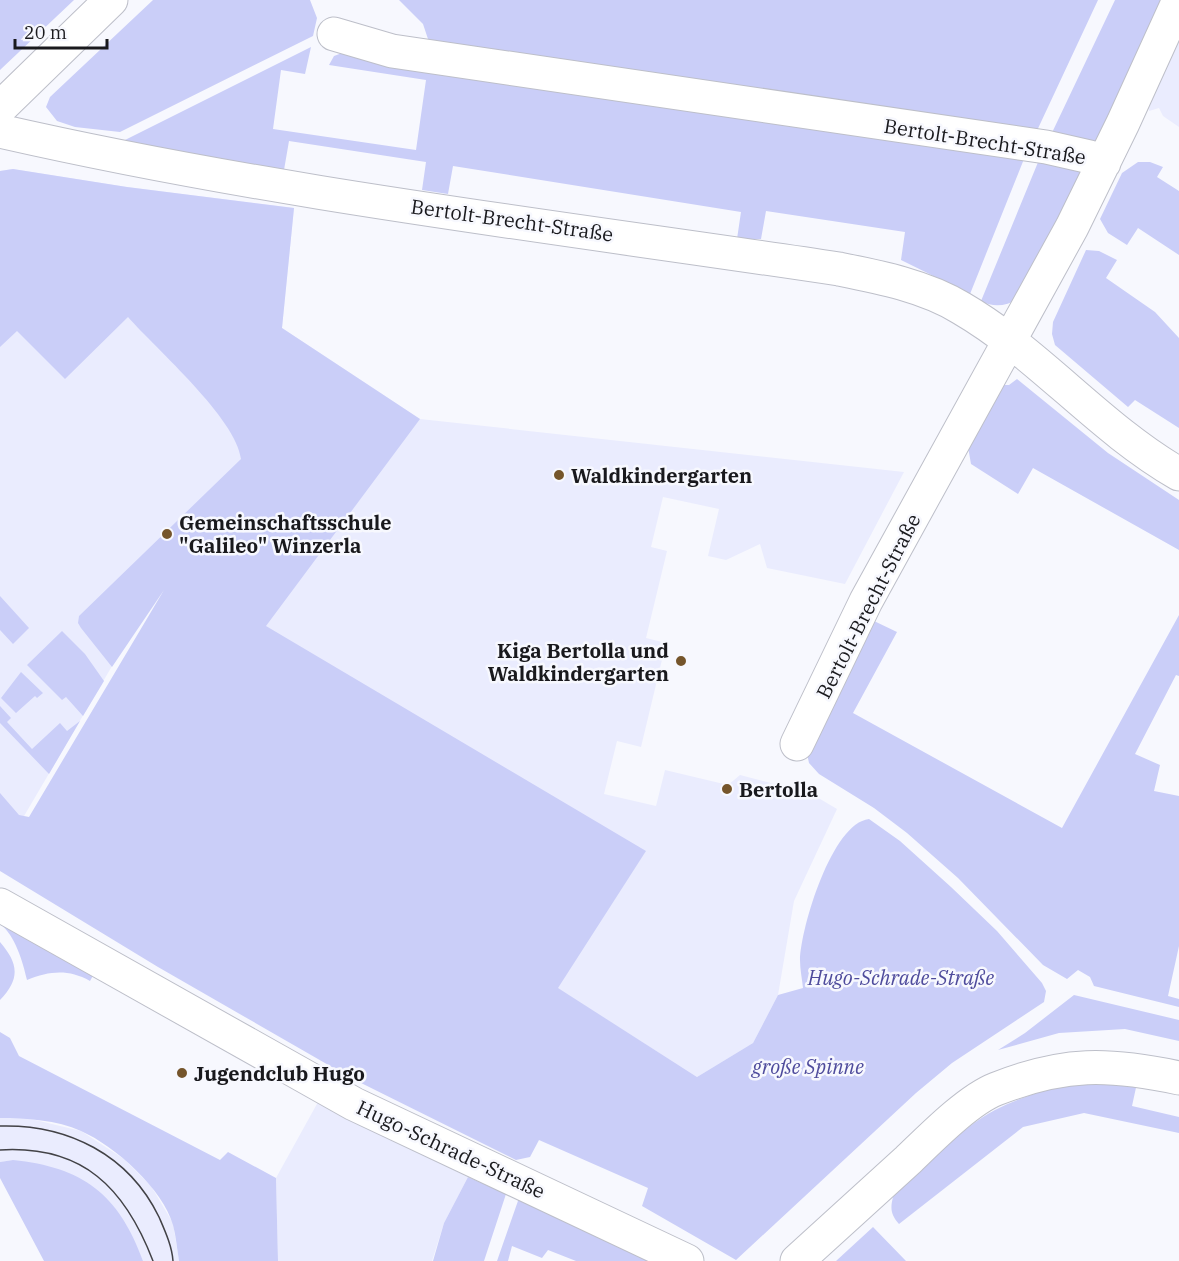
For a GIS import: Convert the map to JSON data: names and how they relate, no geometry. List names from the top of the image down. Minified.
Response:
{"streets":{"street":["Bertolt-Brecht-Straße","Hugo-Schrade-Straße"]},"parks":["Hugo-Schrade-Straße","große Spinne"],"places":["Waldkindergarten","Gemeinschaftsschule \"Galileo\" Winzerla","Kiga Bertolla und Waldkindergarten","Bertolla","Jugendclub Hugo"],"scale_bar":"20 m"}
